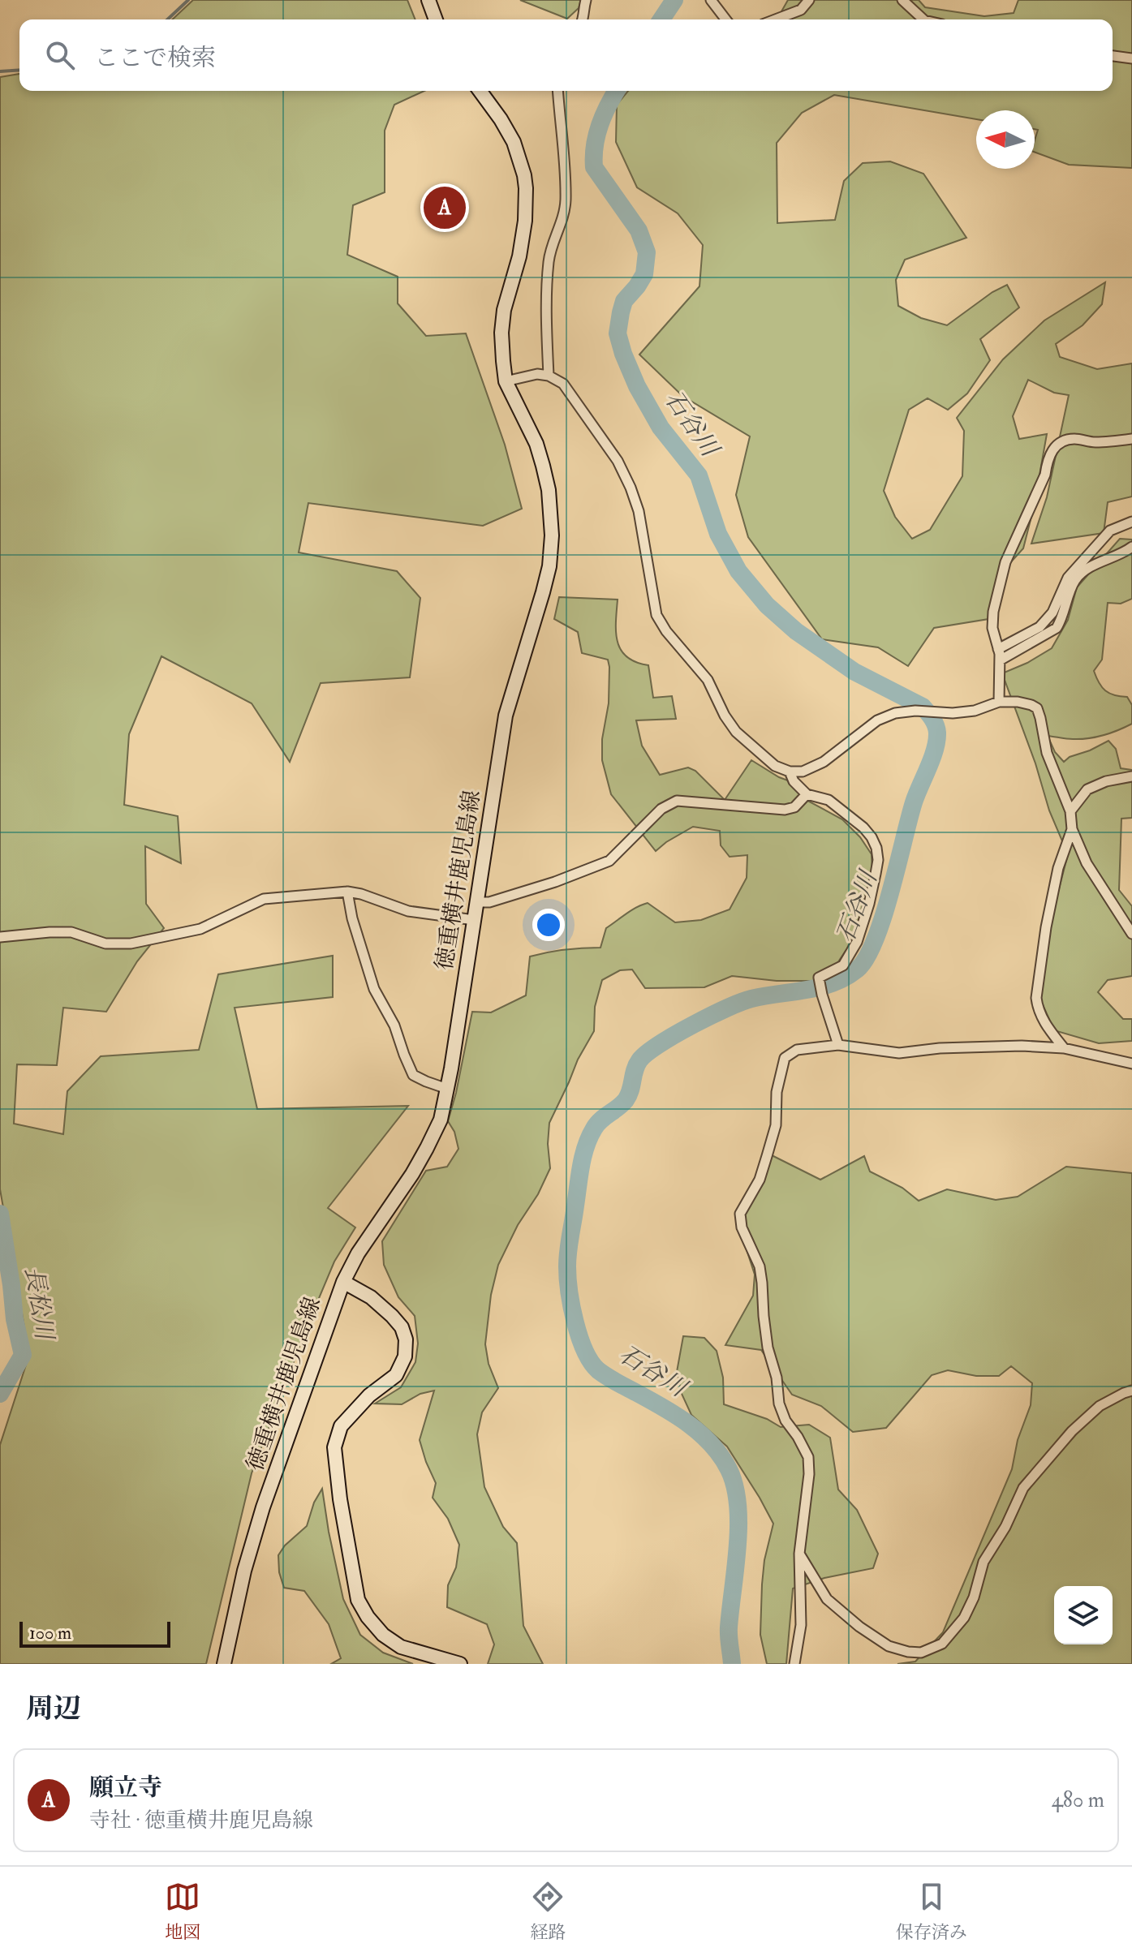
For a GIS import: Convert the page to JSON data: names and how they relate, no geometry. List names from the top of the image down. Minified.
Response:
{"streets":{"main road":["徳重横井鹿児島線"]},"water":["石谷川","長松川"],"scale_bar":"100 m","north":"left","page":{"search":"ここで検索","pins":"A","scale":"100 m","heading":"周辺","list":[{"mark":"A","name":"願立寺","note":"寺社 · 徳重横井鹿児島線","value":"480 m"}],"nav":["地図","経路","保存済み"]}}
